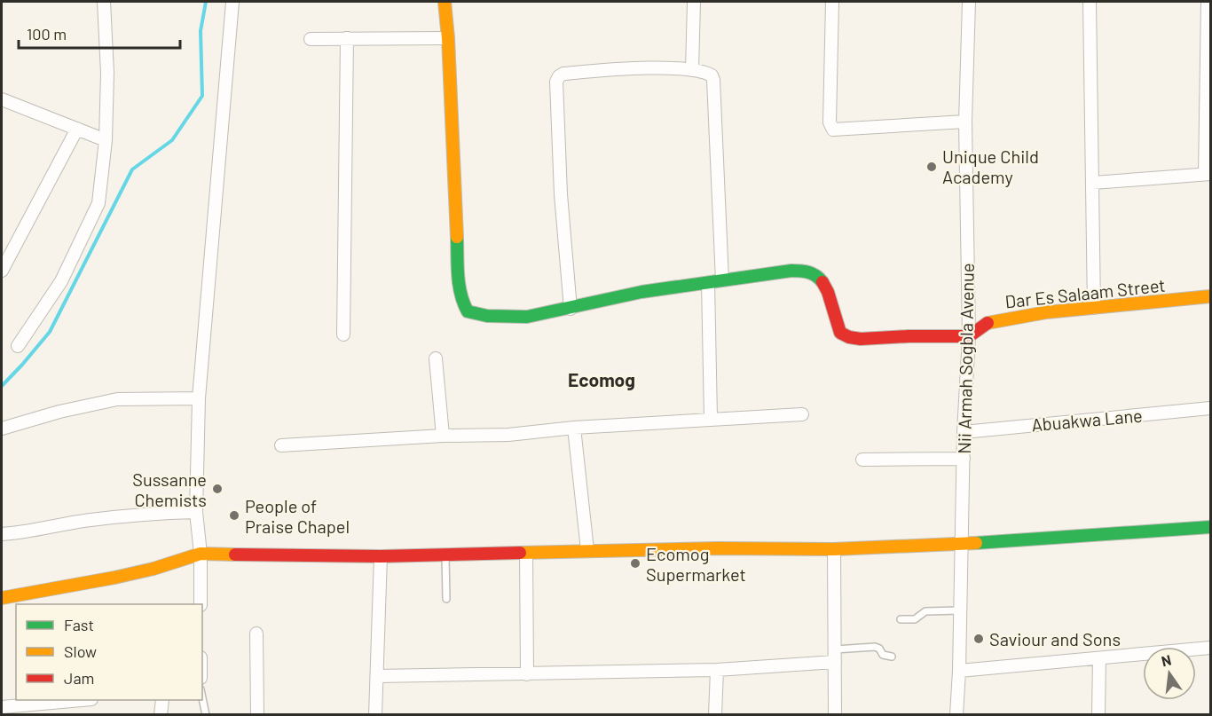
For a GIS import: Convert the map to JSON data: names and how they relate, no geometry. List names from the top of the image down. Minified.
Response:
{"streets":{"street":["Dar Es Salaam Street","Nii Armah Sogbla Avenue","Abuakwa Lane"]},"crossings":[["Dar Es Salaam Street","Nii Armah Sogbla Avenue"],["Nii Armah Sogbla Avenue","Abuakwa Lane"]],"districts":["Ecomog"],"places":["Unique Child Academy","Sussanne Chemists","People of Praise Chapel","Ecomog Supermarket","Saviour and Sons"],"legend":["Fast","Slow","Jam"],"scale_bar":"100 m","north":"top"}
